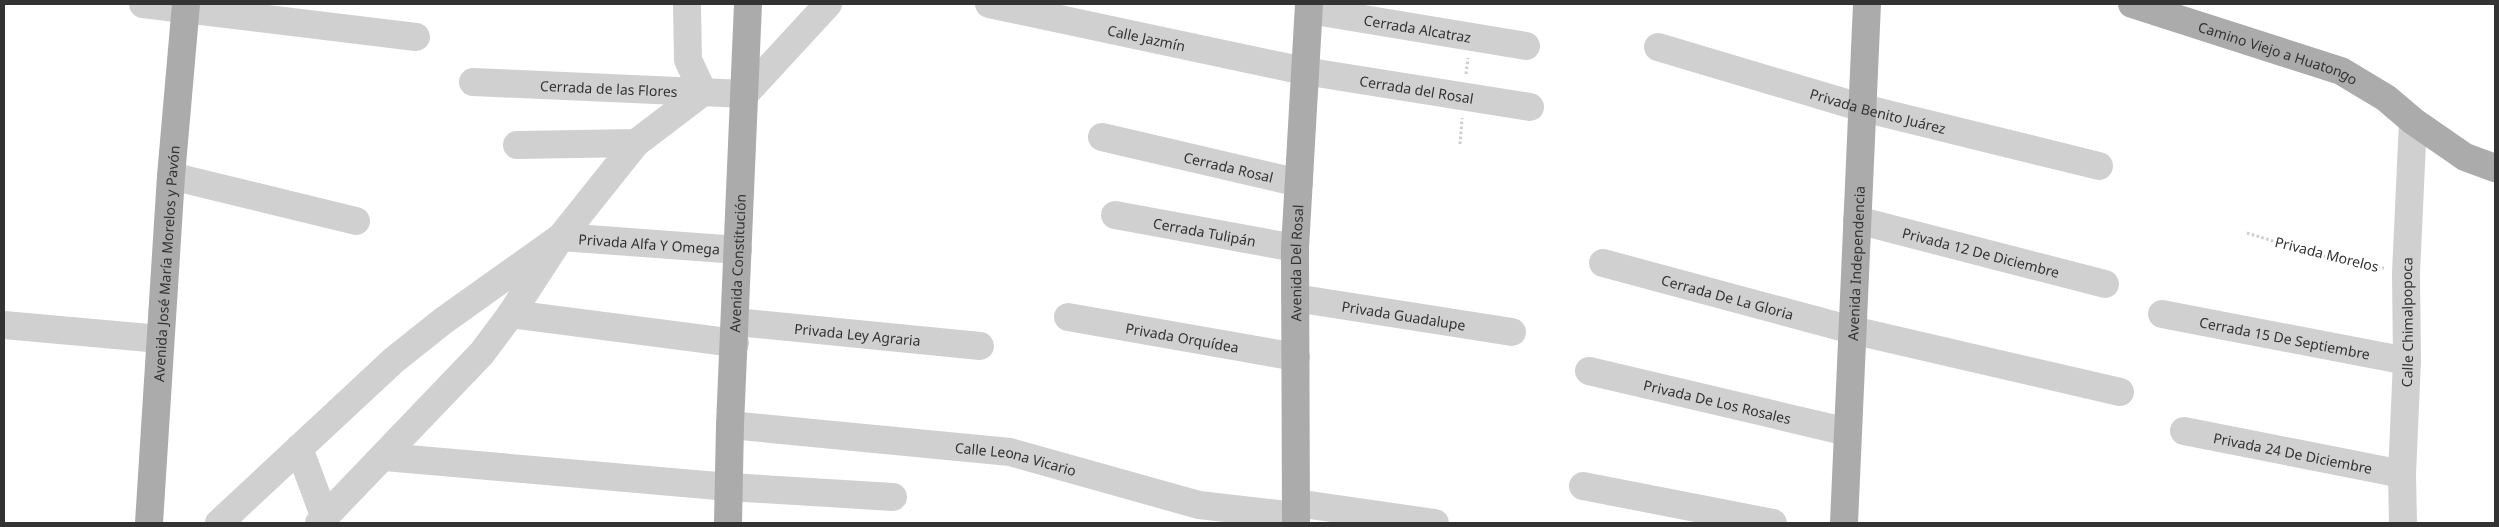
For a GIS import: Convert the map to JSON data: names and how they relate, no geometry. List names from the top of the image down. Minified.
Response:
{"streets":{"main road":["Camino Viejo a Huatongo","Avenida José María Morelos y Pavón","Avenida Del Rosal","Avenida Independencia","Avenida Constitución"],"street":["Cerrada Alcatraz","Calle Jazmín","Cerrada de las Flores","Cerrada del Rosal","Privada Benito Juárez","Cerrada Rosal","Cerrada Tulipán","Privada Alfa Y Omega","Privada 12 De Diciembre","Cerrada De La Gloria","Privada Guadalupe","Calle Chimalpopoca","Privada Ley Agraria","Privada Orquídea","Cerrada 15 De Septiembre","Privada De Los Rosales","Privada 24 De Diciembre","Calle Leona Vicario"],"path":["Privada Morelos"]},"crossings":[["Cerrada Alcatraz","Avenida Del Rosal"],["Calle Jazmín","Cerrada del Rosal"],["Calle Jazmín","Avenida Del Rosal"],["Camino Viejo a Huatongo","Calle Chimalpopoca"],["Cerrada de las Flores","Avenida Constitución"],["Cerrada del Rosal","Avenida Del Rosal"],["Privada Benito Juárez","Avenida Independencia"],["Cerrada Rosal","Avenida Del Rosal"],["Cerrada Tulipán","Avenida Del Rosal"],["Privada Alfa Y Omega","Avenida Constitución"],["Privada 12 De Diciembre","Avenida Independencia"],["Privada Morelos","Calle Chimalpopoca"],["Avenida Del Rosal","Privada Guadalupe"],["Avenida Del Rosal","Privada Orquídea"],["Avenida Del Rosal","Calle Leona Vicario"],["Avenida Independencia","Cerrada De La Gloria"],["Avenida Independencia","Privada De Los Rosales"],["Avenida Constitución","Privada Ley Agraria"],["Avenida Constitución","Calle Leona Vicario"],["Calle Chimalpopoca","Cerrada 15 De Septiembre"],["Calle Chimalpopoca","Privada 24 De Diciembre"]]}
